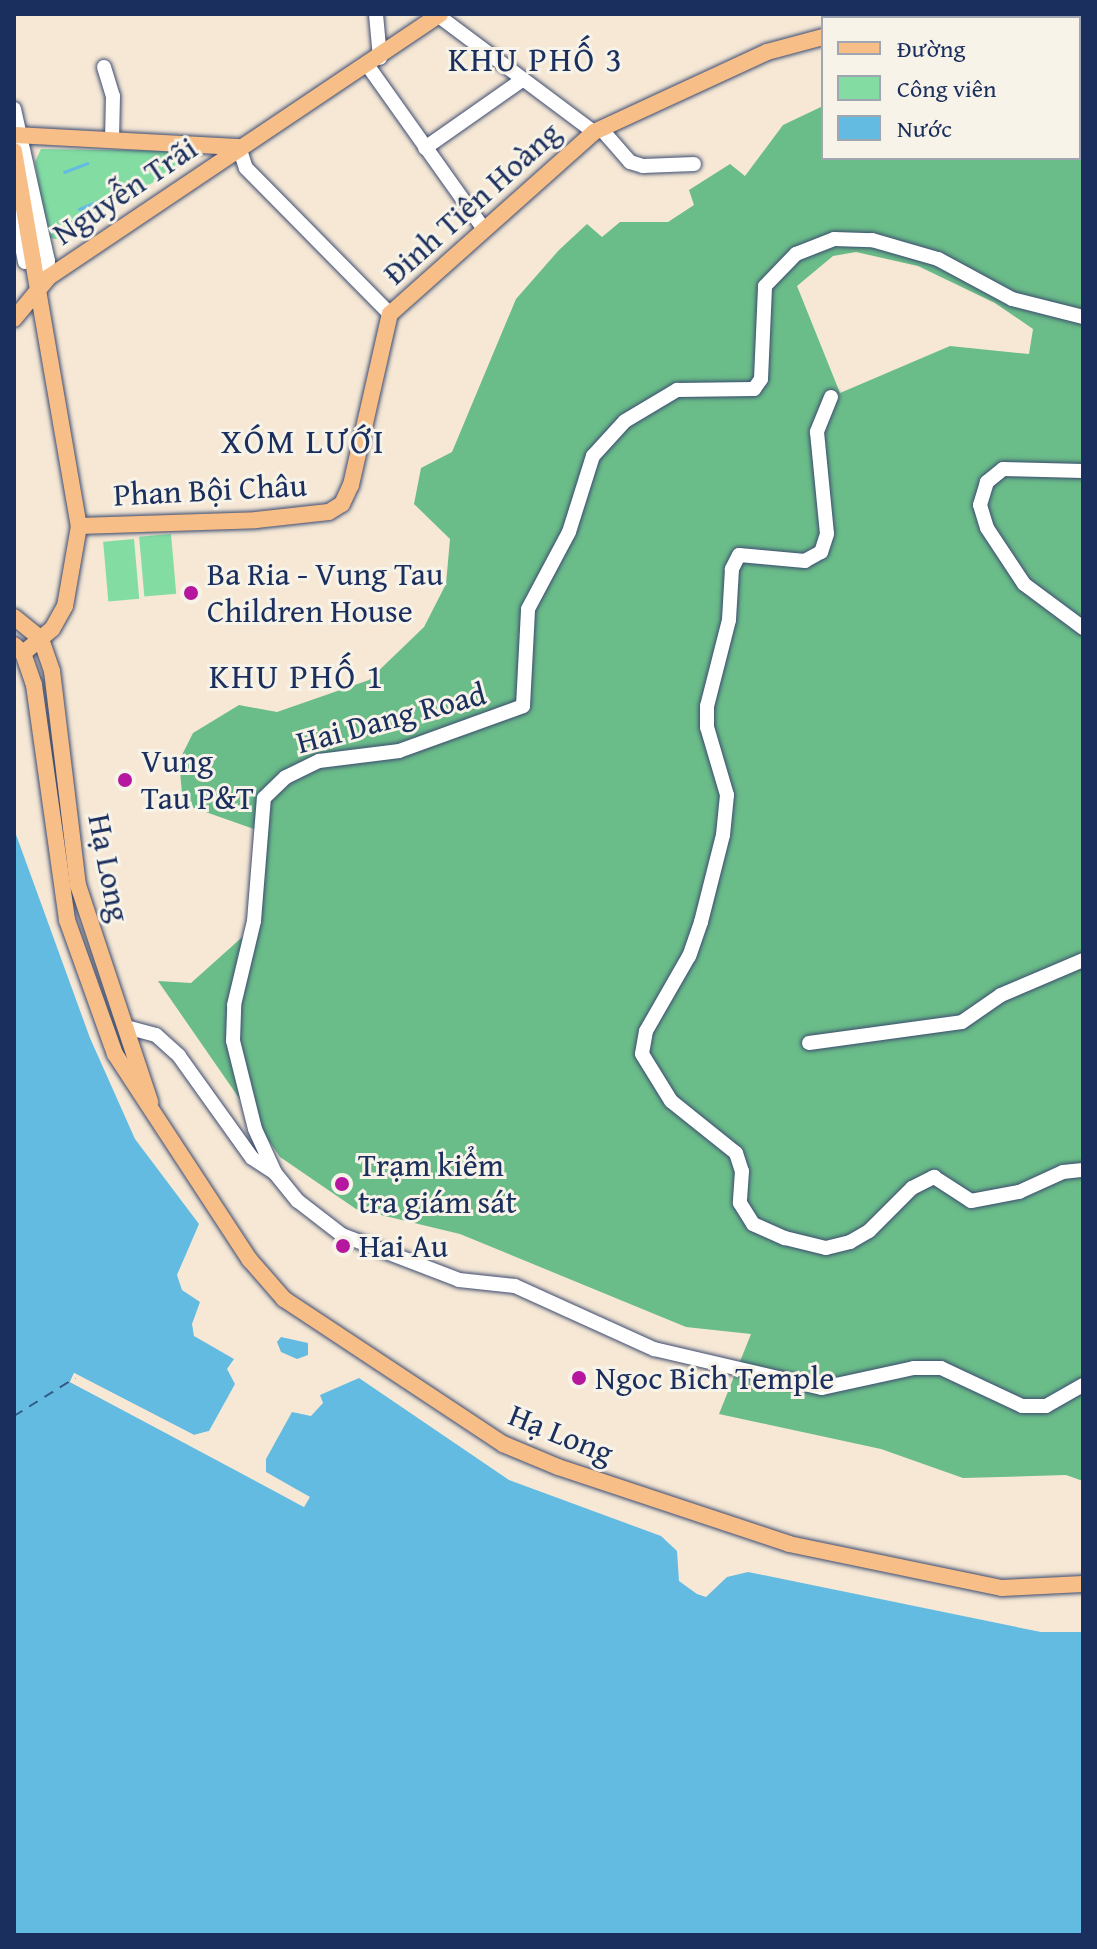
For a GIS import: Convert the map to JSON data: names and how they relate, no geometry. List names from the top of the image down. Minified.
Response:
{"streets":{"main road":["Nguyễn Trãi","Đinh Tiên Hoàng","Phan Bội Châu","Hạ Long"],"street":["Hai Dang Road"]},"crossings":[["Đinh Tiên Hoàng","Phan Bội Châu"]],"districts":["KHU PHỐ 3","XÓM LƯỚI","KHU PHỐ 1"],"places":["Ba Ria - Vung Tau Children House","Vung Tau P&T","Trạm kiểm tra giám sát","Hai Au","Ngoc Bich Temple"],"legend":["Đường","Công viên","Nước"]}
